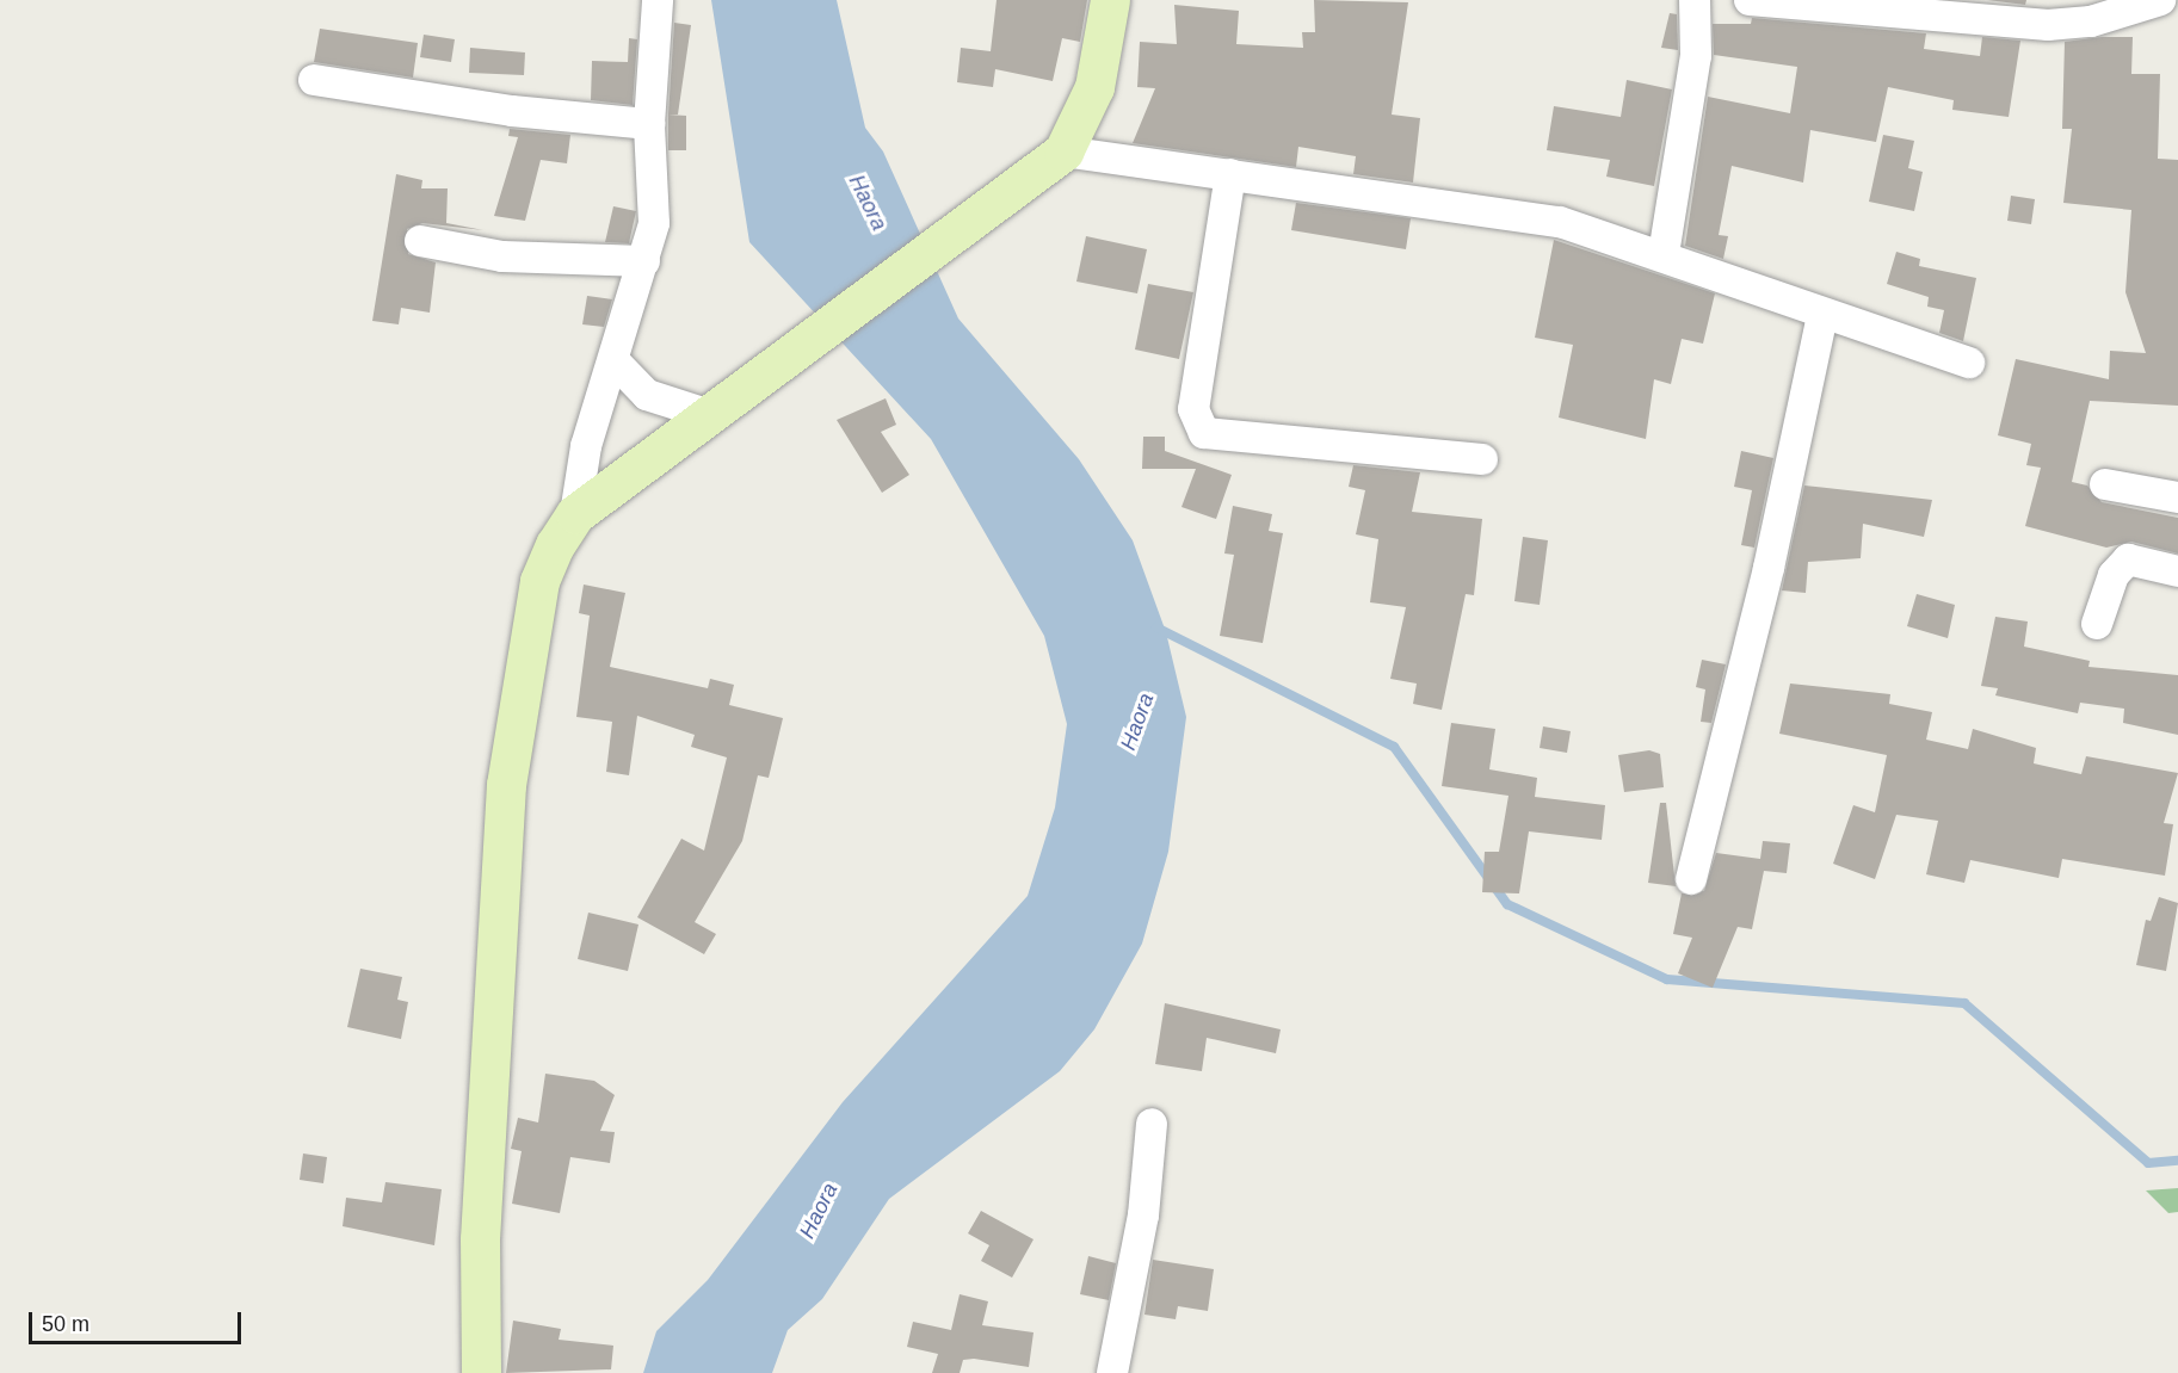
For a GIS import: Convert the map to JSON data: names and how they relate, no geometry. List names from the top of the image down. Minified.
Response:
{"water":["Haora"],"scale_bar":"50 m"}
